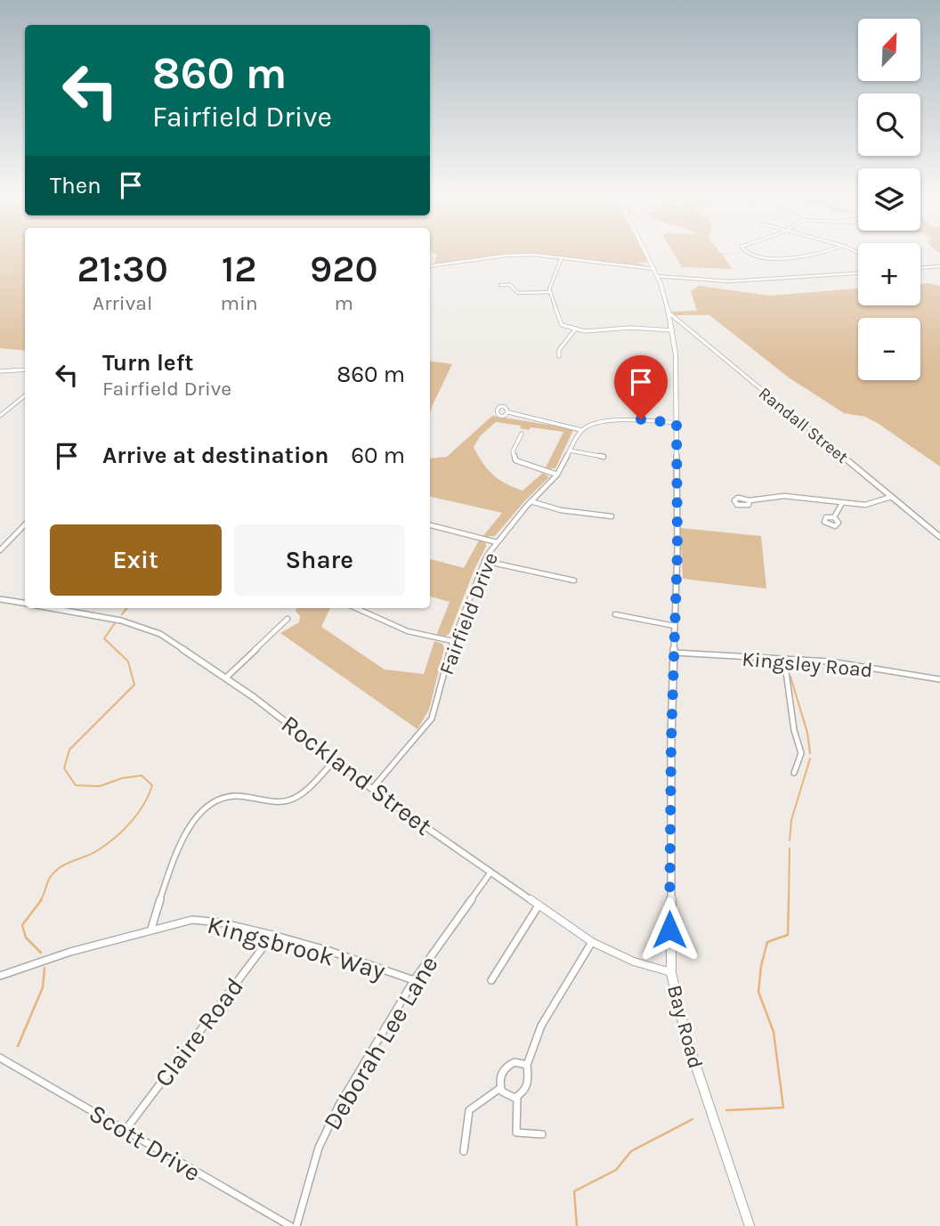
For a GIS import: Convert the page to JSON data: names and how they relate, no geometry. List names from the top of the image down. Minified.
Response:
{"streets":{"main road":["Bay Road"],"street":["Randall Street","Fairfield Drive","Kingsley Road","Rockland Street","Kingsbrook Way","Claire Road","Deborah Lee Lane","Scott Drive"]},"crossings":[["Randall Street","Bay Road"],["Fairfield Drive","Rockland Street"],["Kingsley Road","Bay Road"],["Rockland Street","Bay Road"],["Rockland Street","Deborah Lee Lane"],["Kingsbrook Way","Claire Road"],["Kingsbrook Way","Deborah Lee Lane"],["Claire Road","Scott Drive"]],"north":"top right","page":{"map_buttons":["+","−"],"turn":["860 m","Fairfield Drive"],"then":"Then","eta":["21:30","Arrival","12","min","920","m"],"list":[{"name":"Turn left","note":"Fairfield Drive","value":"860 m"},{"name":"Arrive at destination","value":"60 m"}],"buttons":["Exit","Share"]}}
